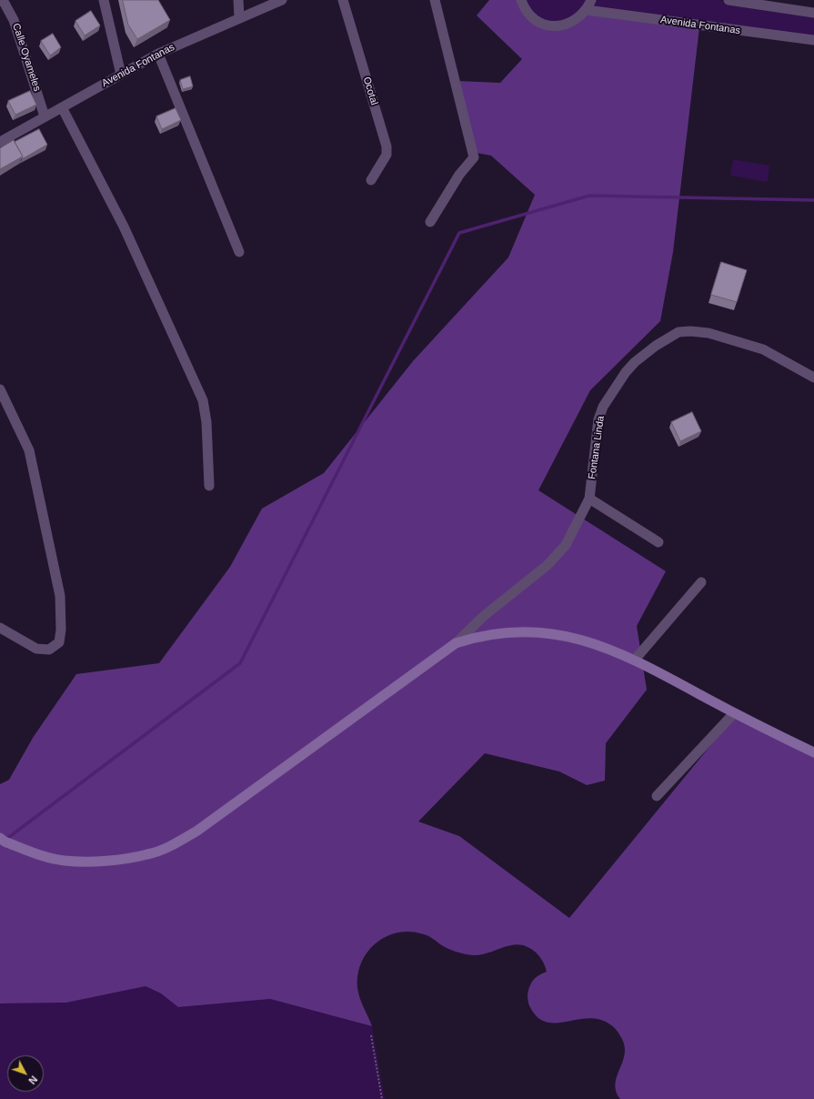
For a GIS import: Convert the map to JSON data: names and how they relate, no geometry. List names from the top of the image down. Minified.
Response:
{"streets":{"street":["Avenida Fontanas","Calle Oyameles","Ocotal","Fontana Linda"]},"crossings":[["Avenida Fontanas","Calle Oyameles"]],"north":"bottom right"}
